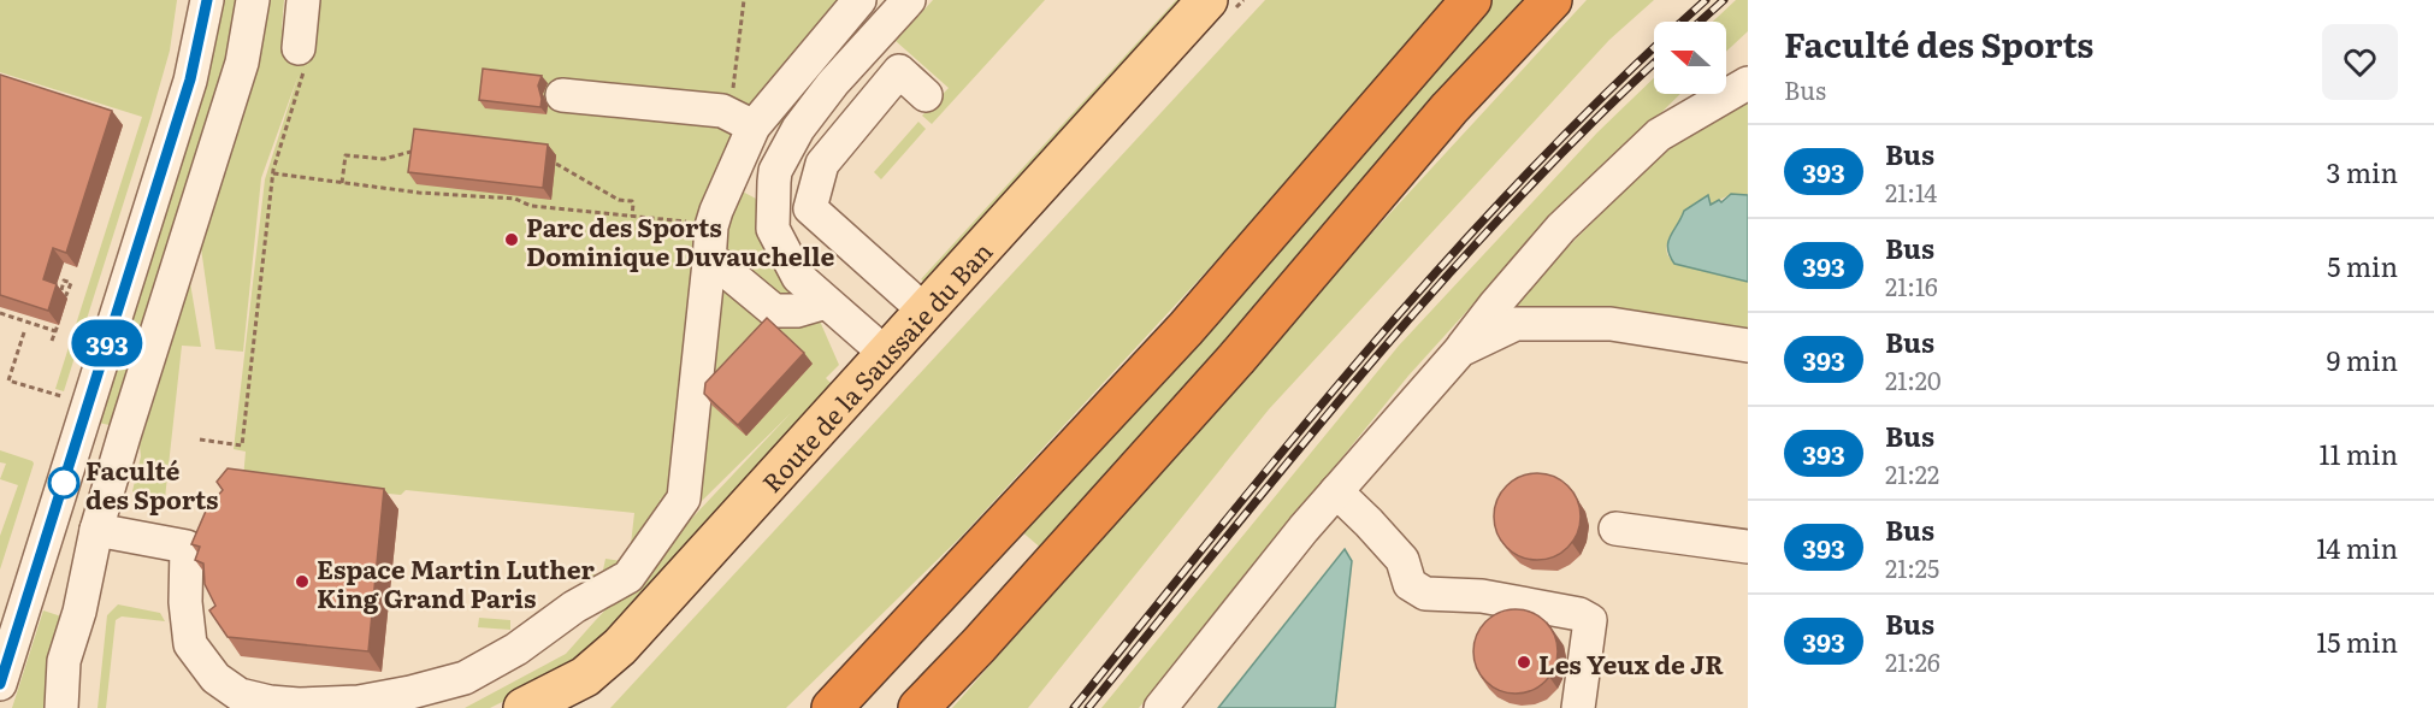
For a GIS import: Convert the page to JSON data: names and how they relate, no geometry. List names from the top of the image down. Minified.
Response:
{"streets":{"main road":["Route de la Saussaie du Ban"]},"places":["Parc des Sports Dominique Duvauchelle","Faculté des Sports","Espace Martin Luther King Grand Paris","Les Yeux de JR"],"lines":["bus line 393"],"north":"left","page":{"on_map":"393","heading":["Faculté des Sports","Bus"],"list":[{"mark":"393","name":"Bus","note":"21:14","value":"3 min"},{"mark":"393","name":"Bus","note":"21:16","value":"5 min"},{"mark":"393","name":"Bus","note":"21:20","value":"9 min"},{"mark":"393","name":"Bus","note":"21:22","value":"11 min"},{"mark":"393","name":"Bus","note":"21:25","value":"14 min"},{"mark":"393","name":"Bus","note":"21:26","value":"15 min"}]}}
